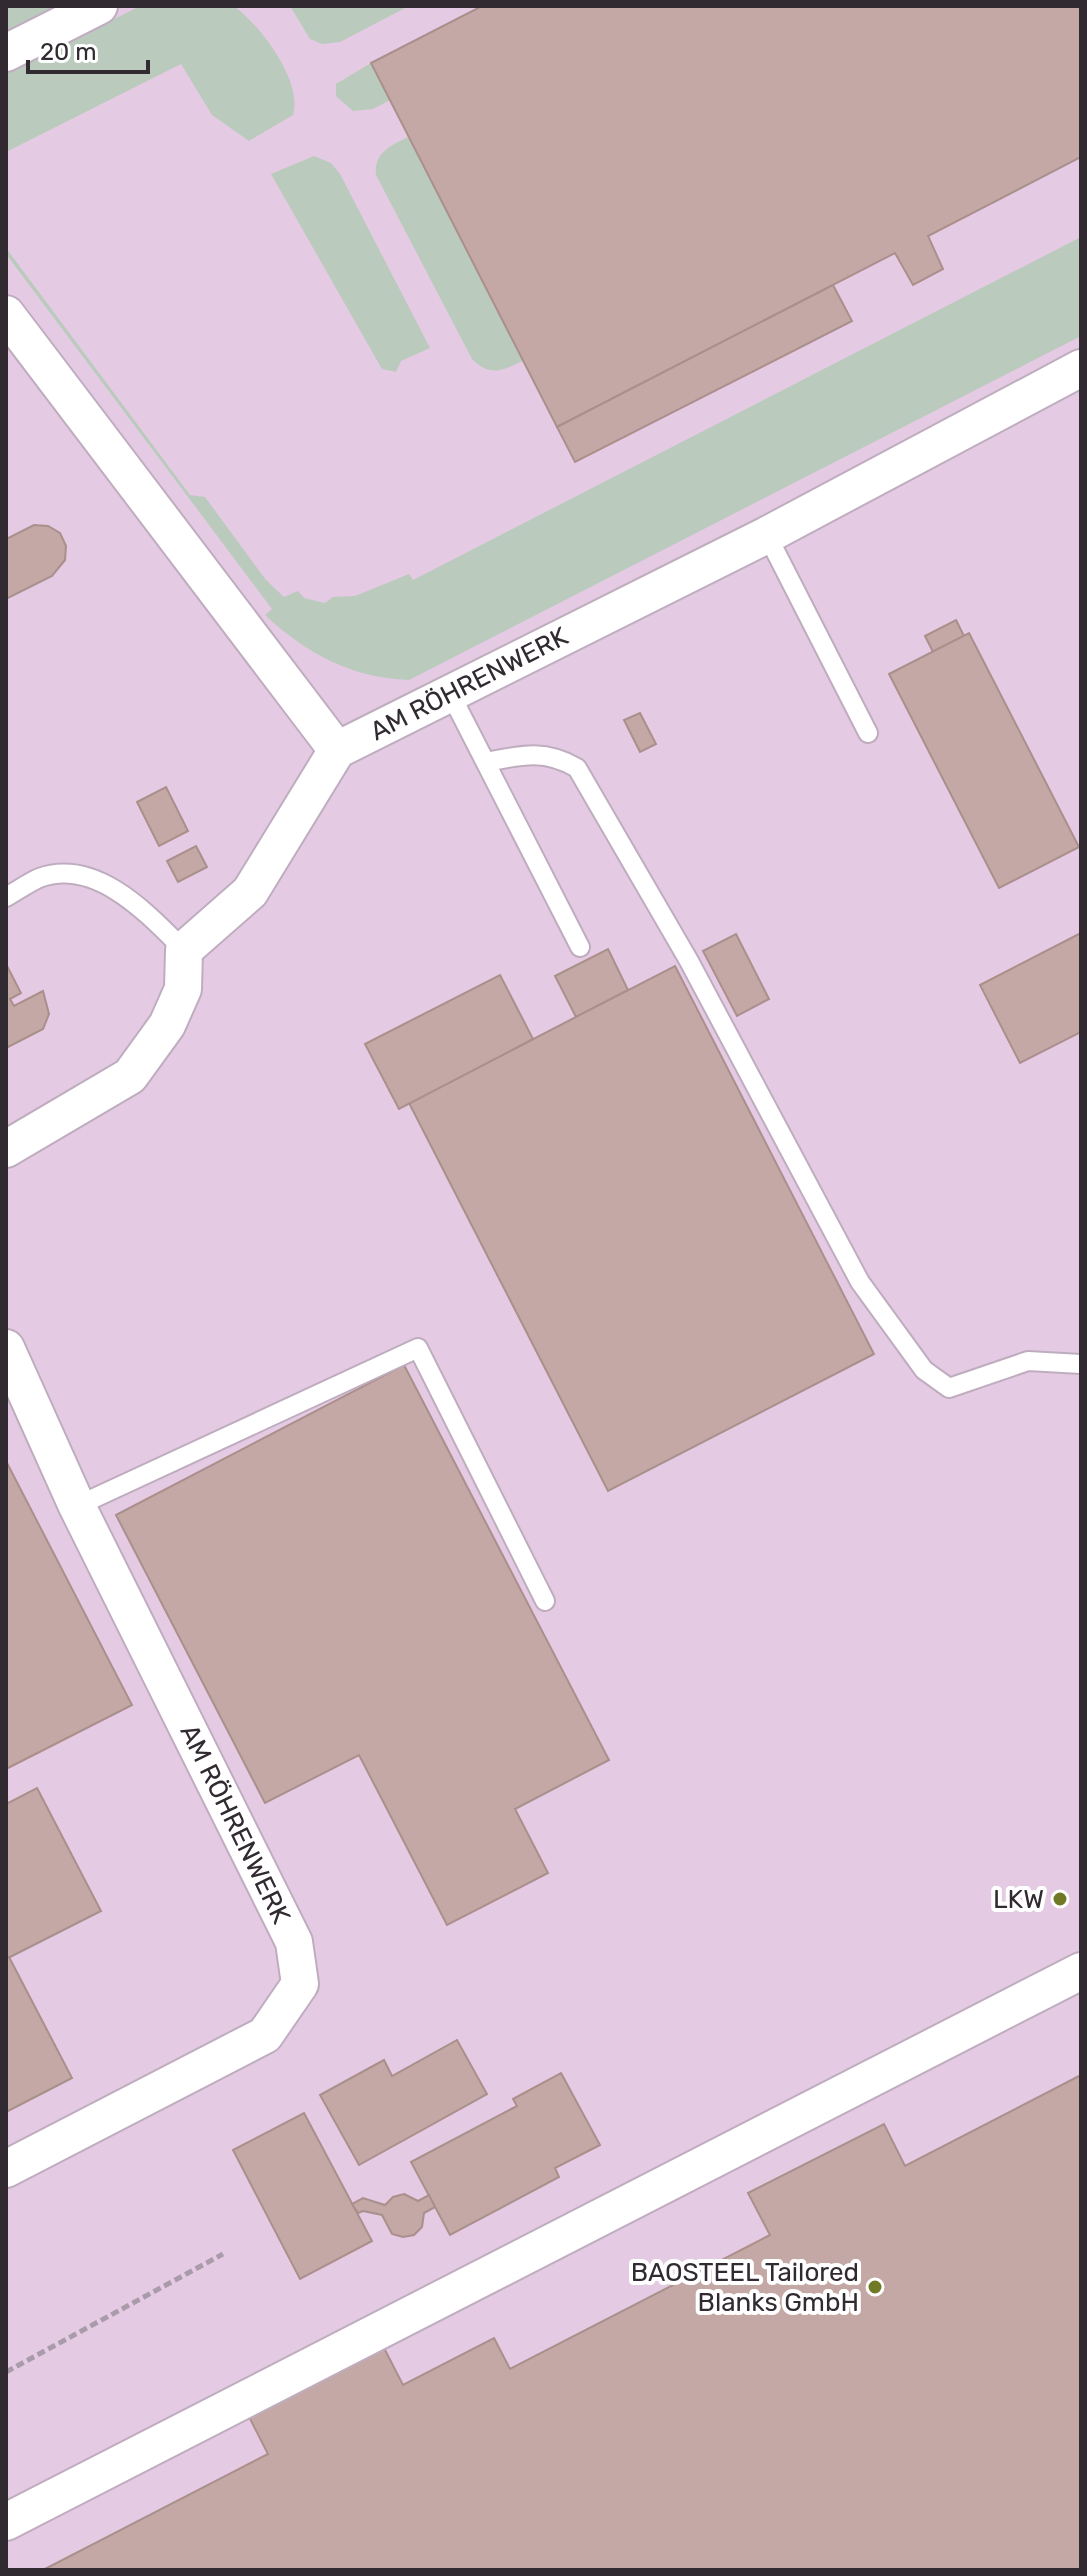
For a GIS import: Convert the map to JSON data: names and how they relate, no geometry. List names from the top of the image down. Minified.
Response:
{"streets":{"street":["AM RÖHRENWERK"]},"places":["LKW","BAOSTEEL Tailored Blanks GmbH"],"scale_bar":"20 m"}
